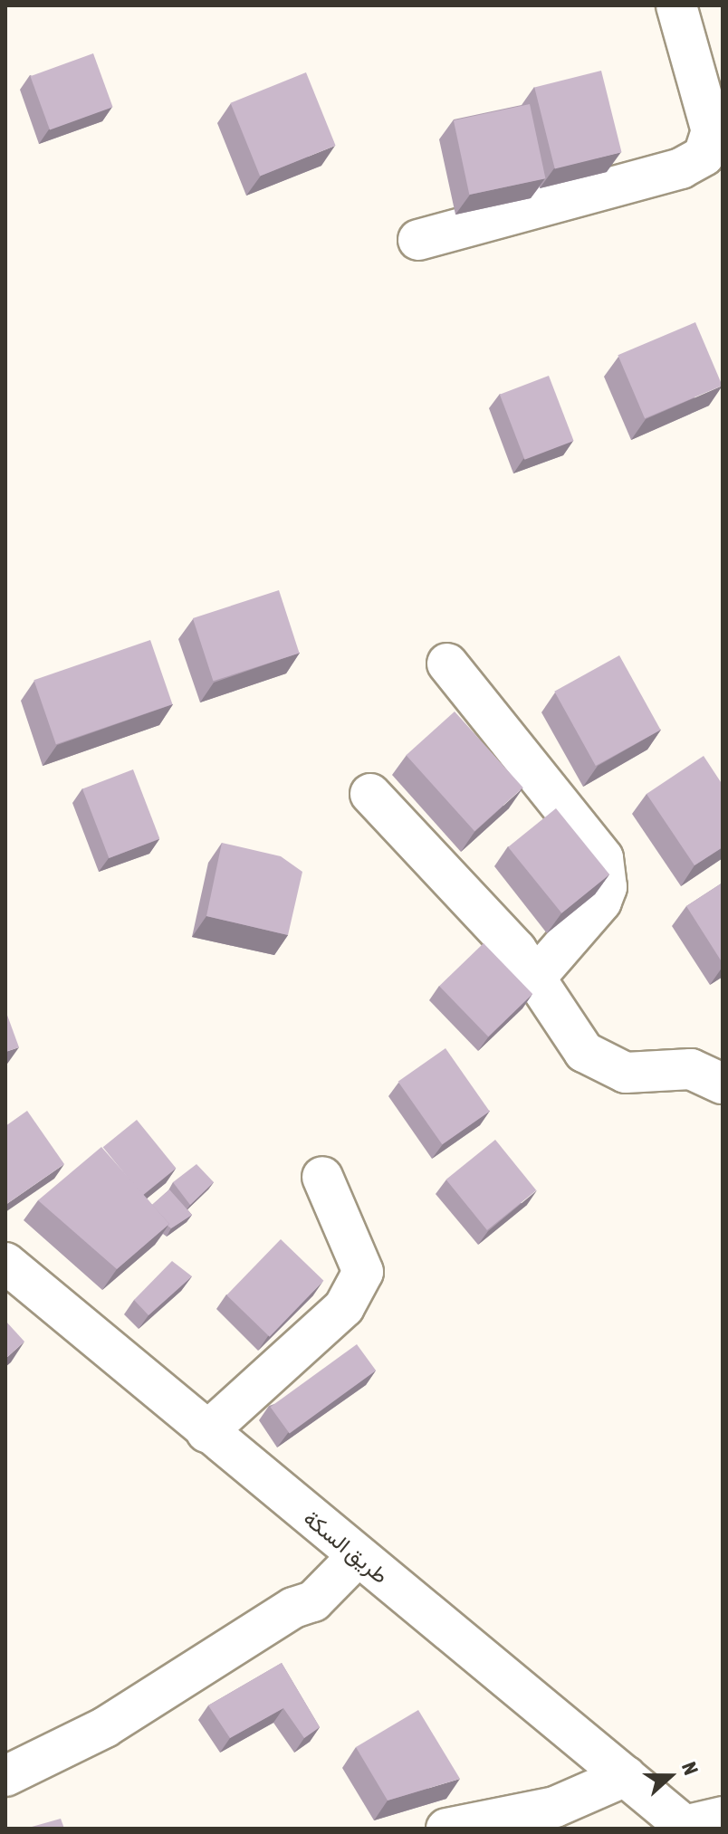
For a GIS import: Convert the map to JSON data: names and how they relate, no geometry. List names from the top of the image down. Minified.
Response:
{"streets":{"street":["طريق السكة"]},"north":"right"}
